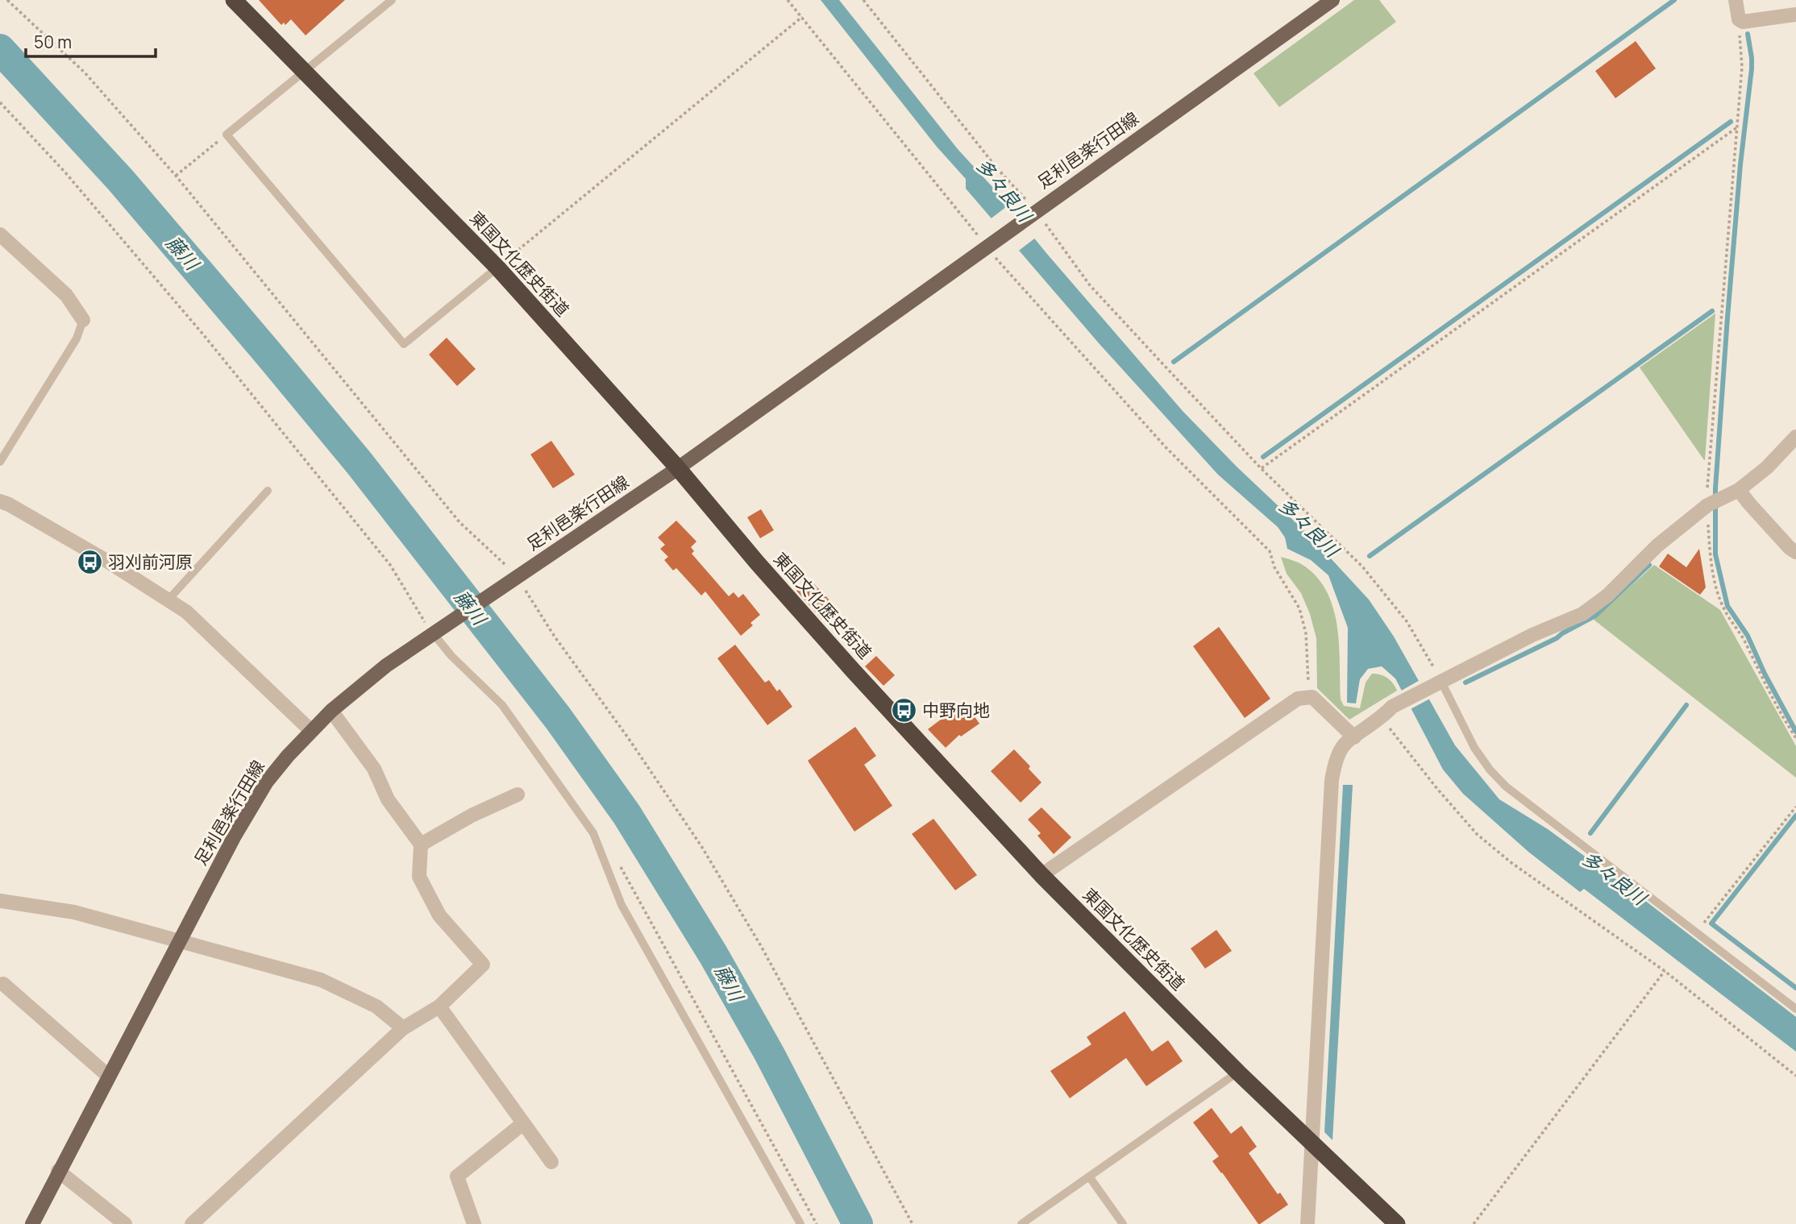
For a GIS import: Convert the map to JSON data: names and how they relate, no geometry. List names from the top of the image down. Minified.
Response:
{"streets":{"highway":["東国文化歴史街道"],"main road":["足利邑楽行田線"]},"crossings":[["足利邑楽行田線","東国文化歴史街道"]],"water":["多々良川","藤川"],"places":{"bus stop":["羽刈前河原","中野向地"]},"scale_bar":"50 m"}
